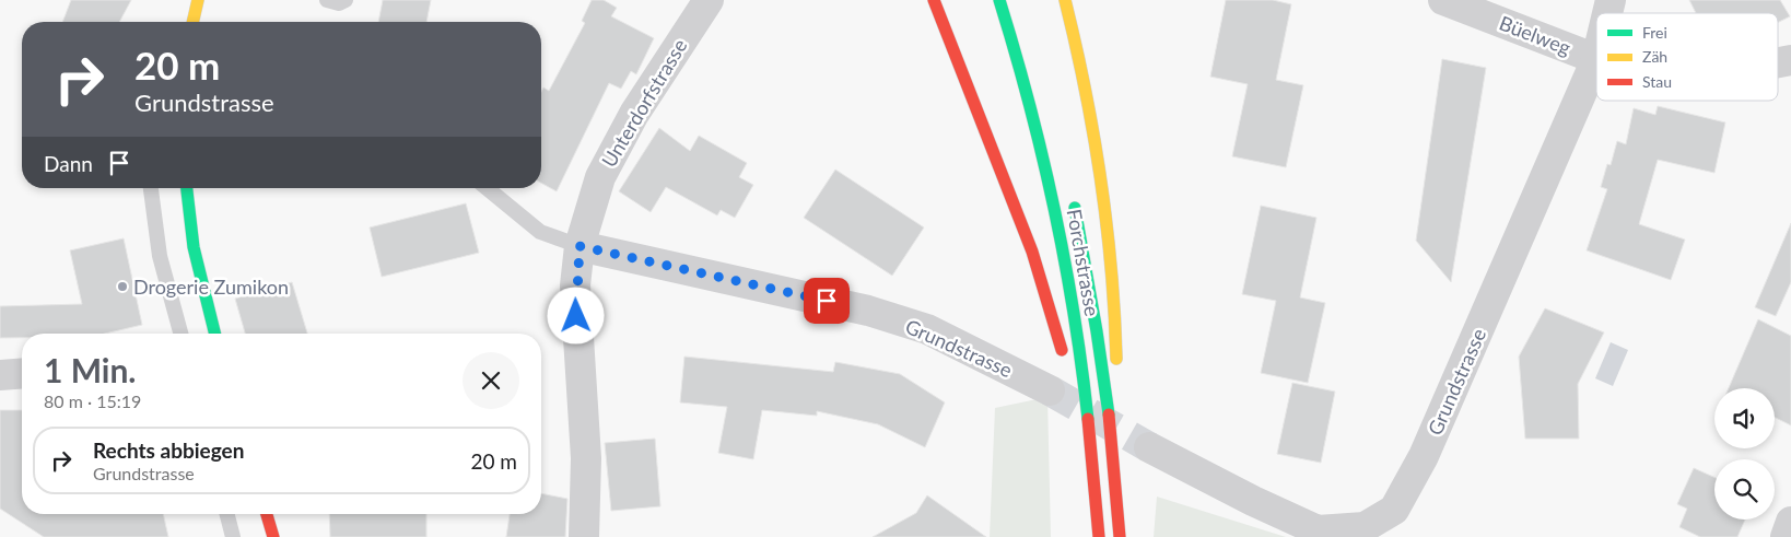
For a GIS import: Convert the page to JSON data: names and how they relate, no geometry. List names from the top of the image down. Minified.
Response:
{"streets":{"main road":["Forchstrasse"],"street":["Büelweg","Unterdorfstrasse","Grundstrasse"]},"crossings":[["Büelweg","Grundstrasse"],["Unterdorfstrasse","Grundstrasse"]],"places":["Drogerie Zumikon"],"legend":["Frei","Zäh","Stau"],"page":{"turn":["20 m","Grundstrasse"],"then":"Dann","heading":["1 Min.","80 m · 15:19"],"list":[{"name":"Rechts abbiegen","note":"Grundstrasse","value":"20 m"}]}}
